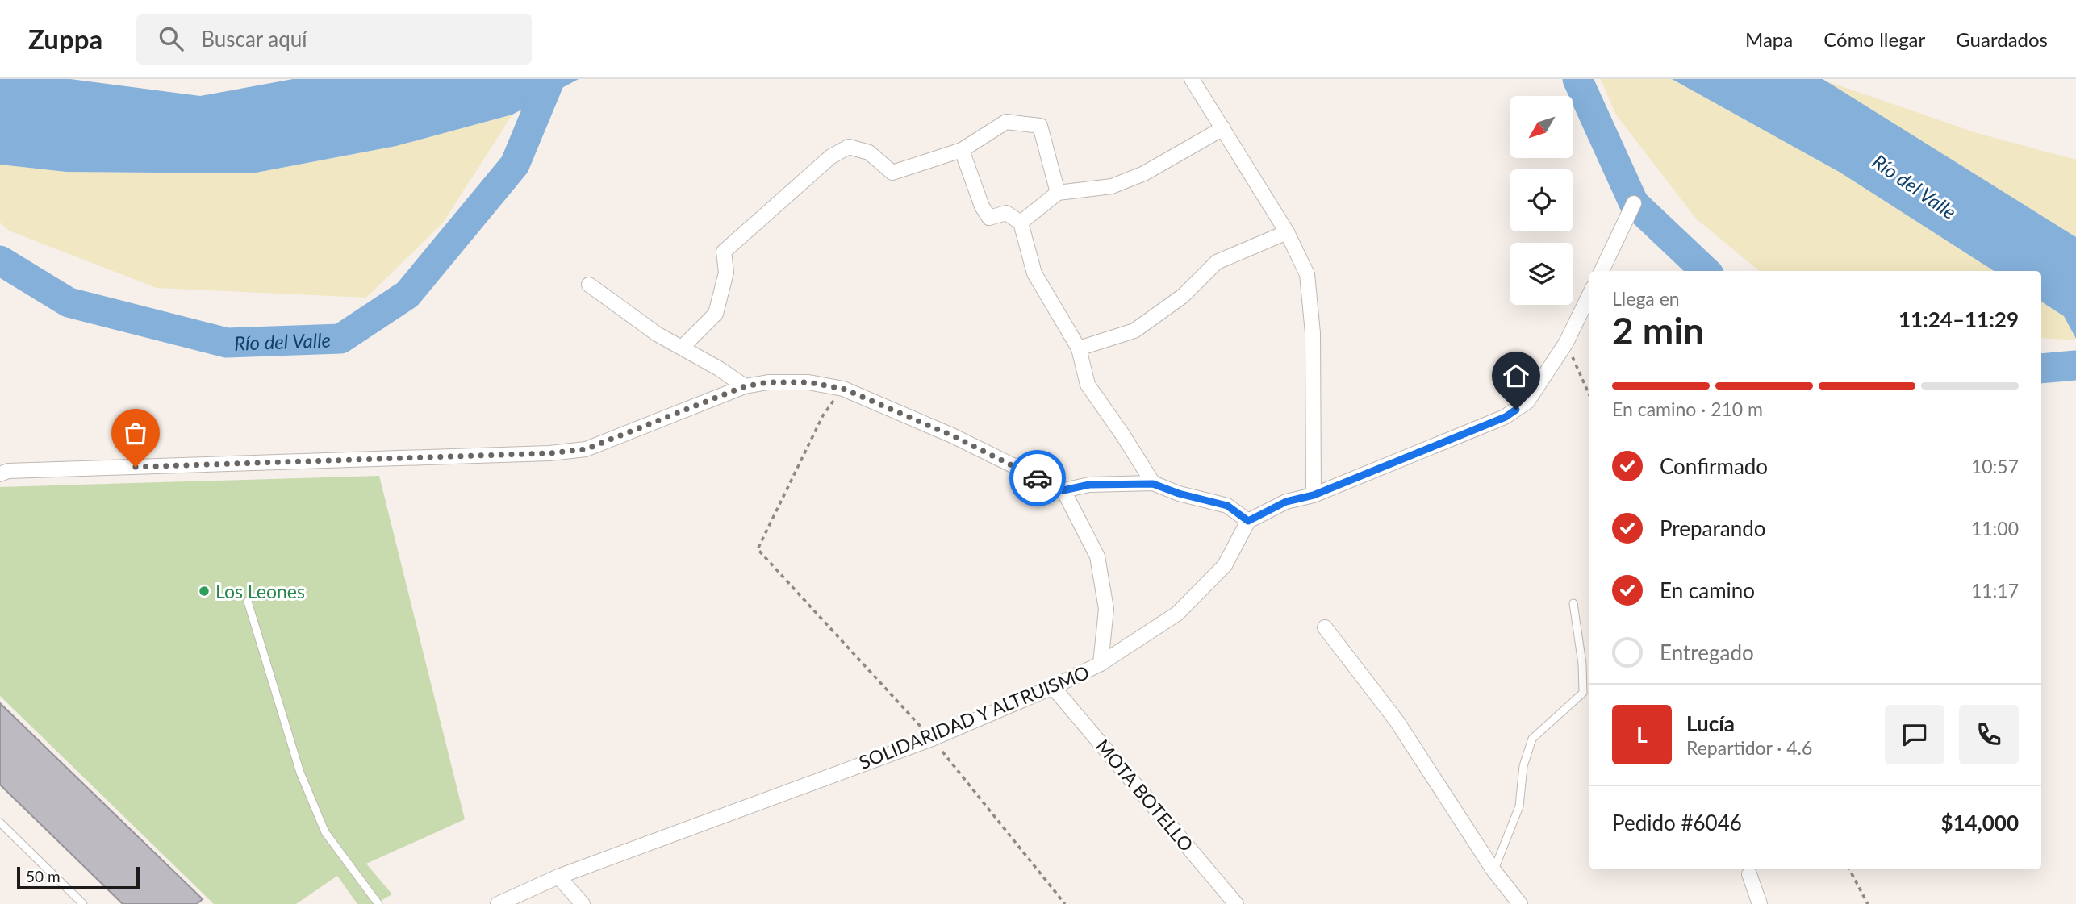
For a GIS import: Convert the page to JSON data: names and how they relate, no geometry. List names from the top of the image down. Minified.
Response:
{"streets":{"street":["SOLIDARIDAD Y ALTRUISMO","MOTA BOTELLO"]},"crossings":[["SOLIDARIDAD Y ALTRUISMO","MOTA BOTELLO"]],"water":["Río del Valle"],"places":["Los Leones"],"scale_bar":"50 m","north":"bottom left","page":{"header":"Zuppa","search":"Buscar aquí","nav":["Mapa","Cómo llegar","Guardados"],"heading":["2 min","Llega en","11:24–11:29"],"panel":["Lucía","Repartidor · 4.6","Pedido #6046","$14,000"],"bar":"En camino · 210 m","list":[["Confirmado","10:57"],["Preparando","11:00"],["En camino","11:17"],"Entregado"],"round":"L","scale":"50 m"}}
